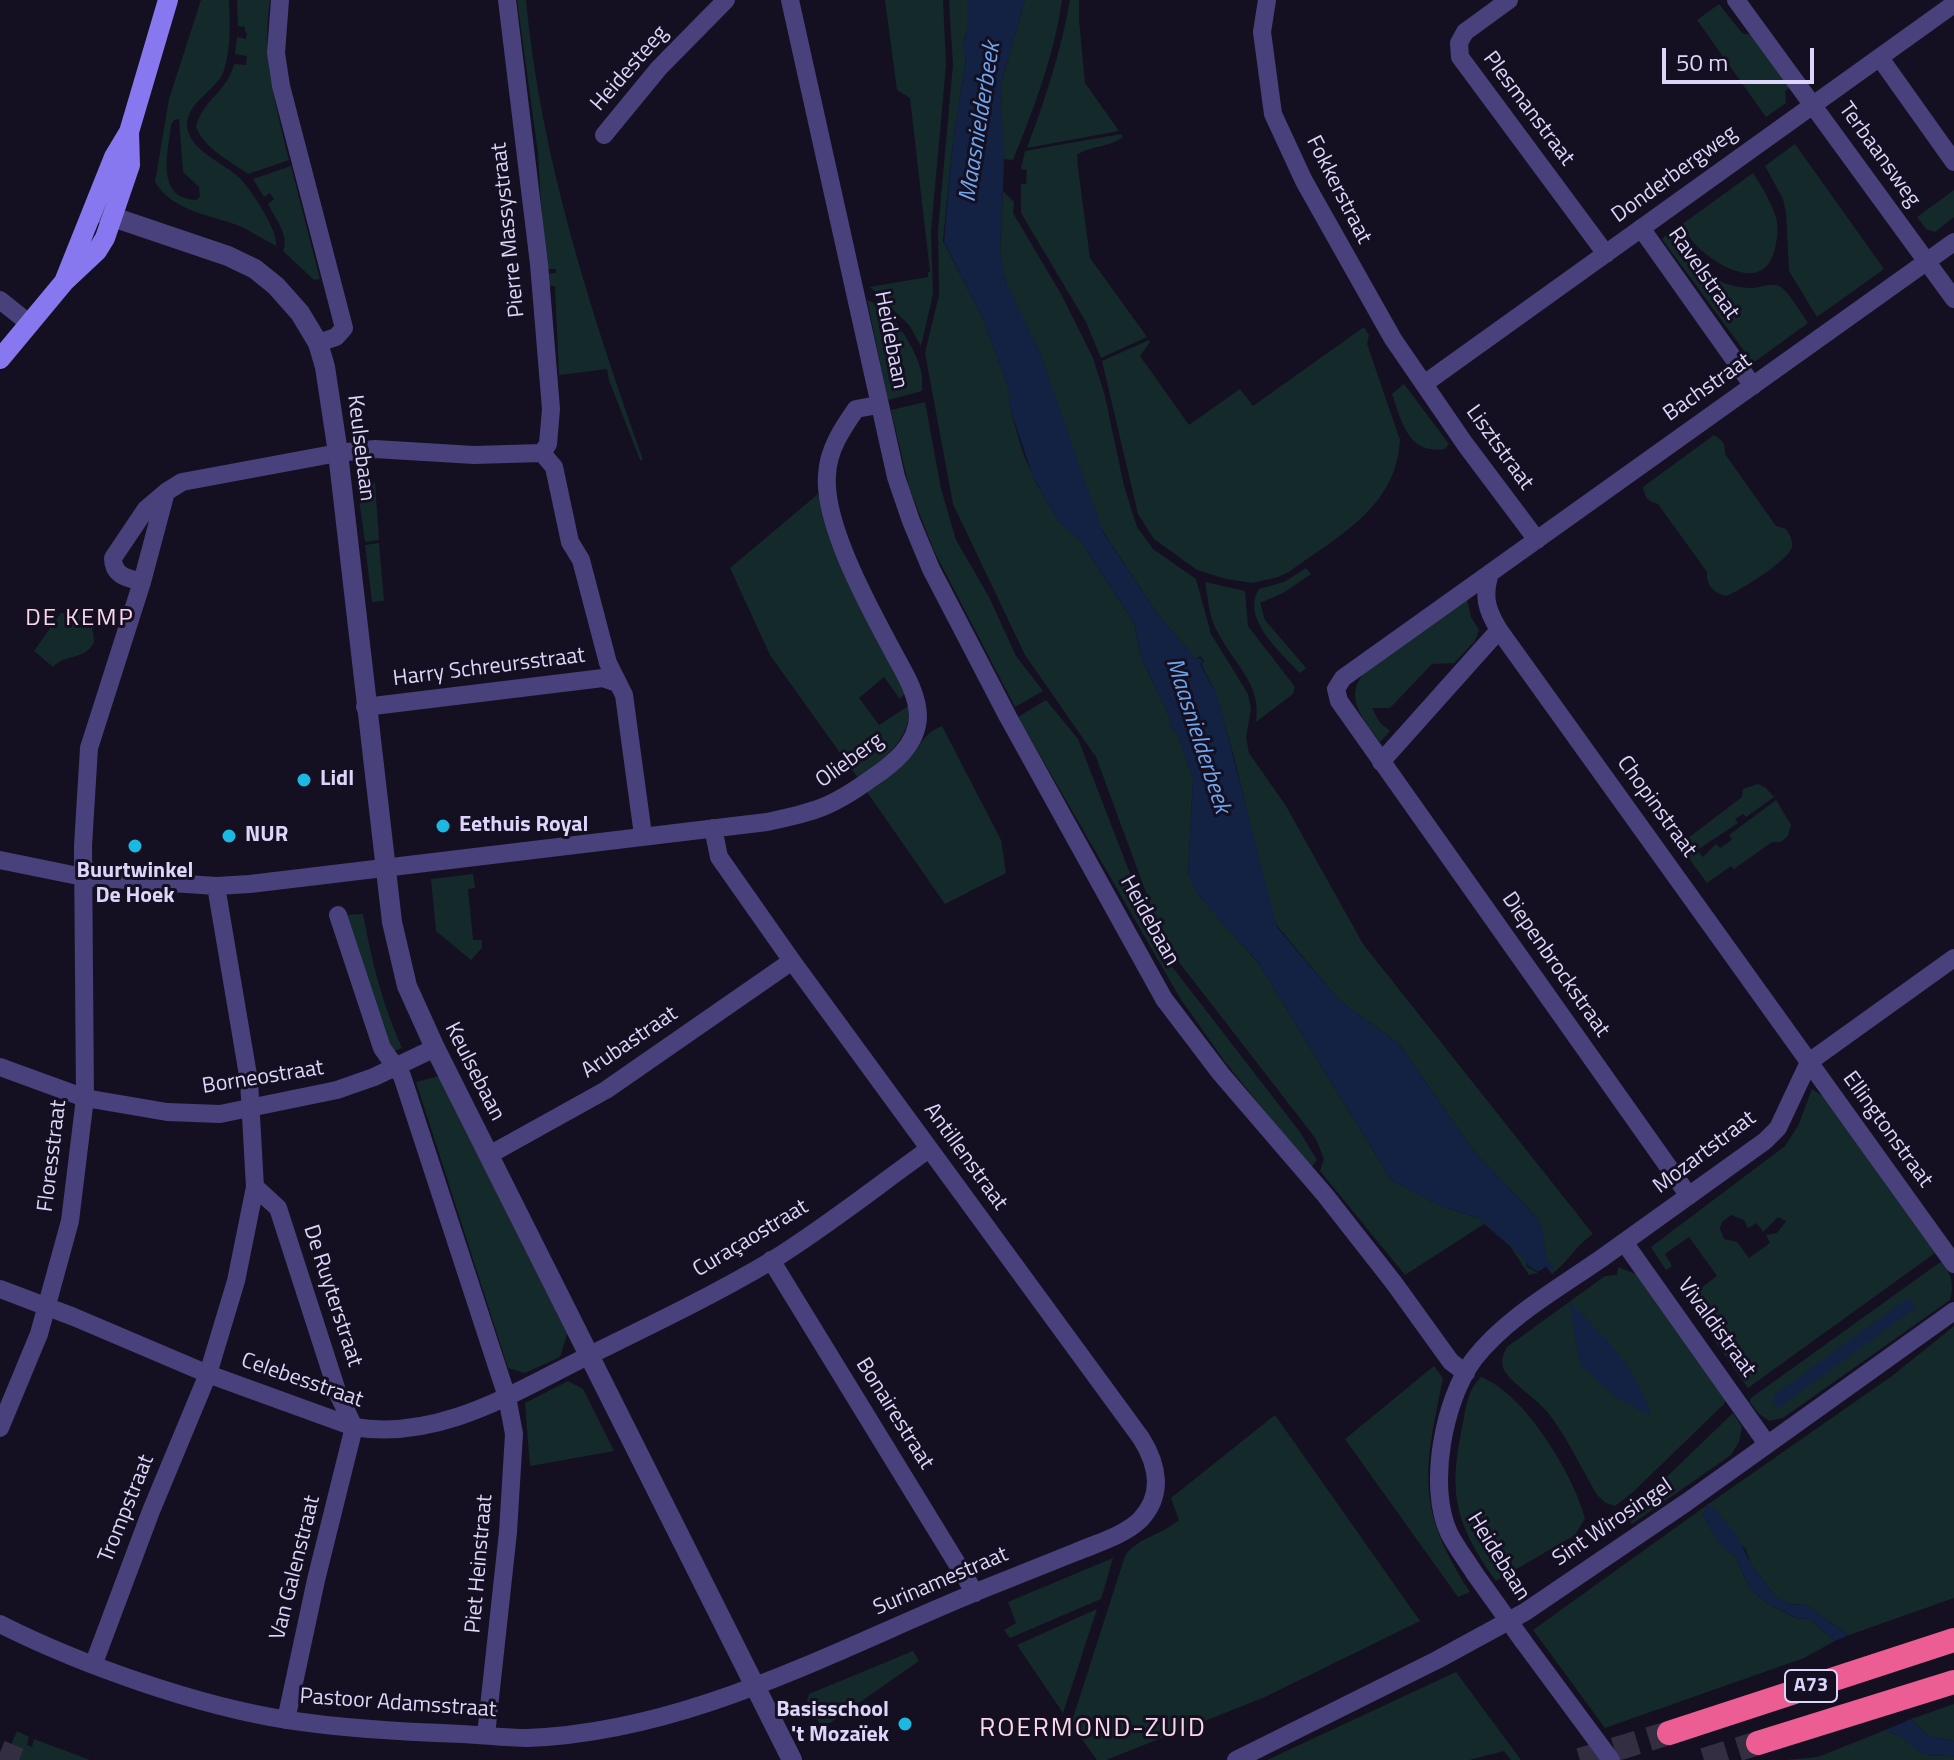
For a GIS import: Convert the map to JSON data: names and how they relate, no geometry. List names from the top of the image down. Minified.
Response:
{"streets":{"highway":["A73"],"street":["Heidesteeg","Plesmanstraat","Terbaansweg","Donderbergweg","Fokkerstraat","Pierre Massystraat","Ravelstraat","Heidebaan","Bachstraat","Keulsebaan","Lisztstraat","Harry Schreursstraat","Olieberg","Chopinstraat","Diepenbrockstraat","Arubastraat","Borneostraat","Ellingtonstraat","Mozartstraat","Floresstraat","Antillenstraat","Curaçaostraat","De Ruyterstraat","Vivaldistraat","Celebesstraat","Bonairestraat","Trompstraat","Sint Wirosingel","Piet Heinstraat","Van Galenstraat","Surinamestraat","Pastoor Adamsstraat"]},"crossings":[["Plesmanstraat","Donderbergweg"],["Terbaansweg","Donderbergweg"],["Terbaansweg","Bachstraat"],["Donderbergweg","Fokkerstraat"],["Donderbergweg","Ravelstraat"],["Donderbergweg","Lisztstraat"],["Fokkerstraat","Lisztstraat"],["Ravelstraat","Bachstraat"],["Heidebaan","Olieberg"],["Heidebaan","Mozartstraat"],["Bachstraat","Lisztstraat"],["Bachstraat","Chopinstraat"],["Bachstraat","Diepenbrockstraat"],["Keulsebaan","Harry Schreursstraat"],["Keulsebaan","Olieberg"],["Keulsebaan","Arubastraat"],["Keulsebaan","Borneostraat"],["Keulsebaan","Curaçaostraat"],["Keulsebaan","Celebesstraat"],["Keulsebaan","Surinamestraat"],["Keulsebaan","Pastoor Adamsstraat"],["Olieberg","Floresstraat"],["Olieberg","Antillenstraat"],["Chopinstraat","Diepenbrockstraat"],["Chopinstraat","Ellingtonstraat"],["Chopinstraat","Mozartstraat"],["Diepenbrockstraat","Mozartstraat"],["Arubastraat","Antillenstraat"],["Borneostraat","Floresstraat"],["Ellingtonstraat","Mozartstraat"],["Mozartstraat","Vivaldistraat"],["Floresstraat","Celebesstraat"],["Antillenstraat","Curaçaostraat"],["Antillenstraat","Surinamestraat"],["Curaçaostraat","Celebesstraat"],["Curaçaostraat","Bonairestraat"],["De Ruyterstraat","Celebesstraat"],["De Ruyterstraat","Van Galenstraat"],["Vivaldistraat","Sint Wirosingel"],["Celebesstraat","Trompstraat"],["Celebesstraat","Piet Heinstraat"],["Celebesstraat","Van Galenstraat"],["Bonairestraat","Surinamestraat"],["Trompstraat","Pastoor Adamsstraat"],["Piet Heinstraat","Pastoor Adamsstraat"],["Van Galenstraat","Pastoor Adamsstraat"],["Surinamestraat","Pastoor Adamsstraat"]],"districts":["DE KEMP","ROERMOND-ZUID"],"water":["Maasnielderbeek"],"places":["Lidl","Eethuis Royal","NUR","Buurtwinkel De Hoek","Basisschool 't Mozaïek"],"scale_bar":"50 m"}
